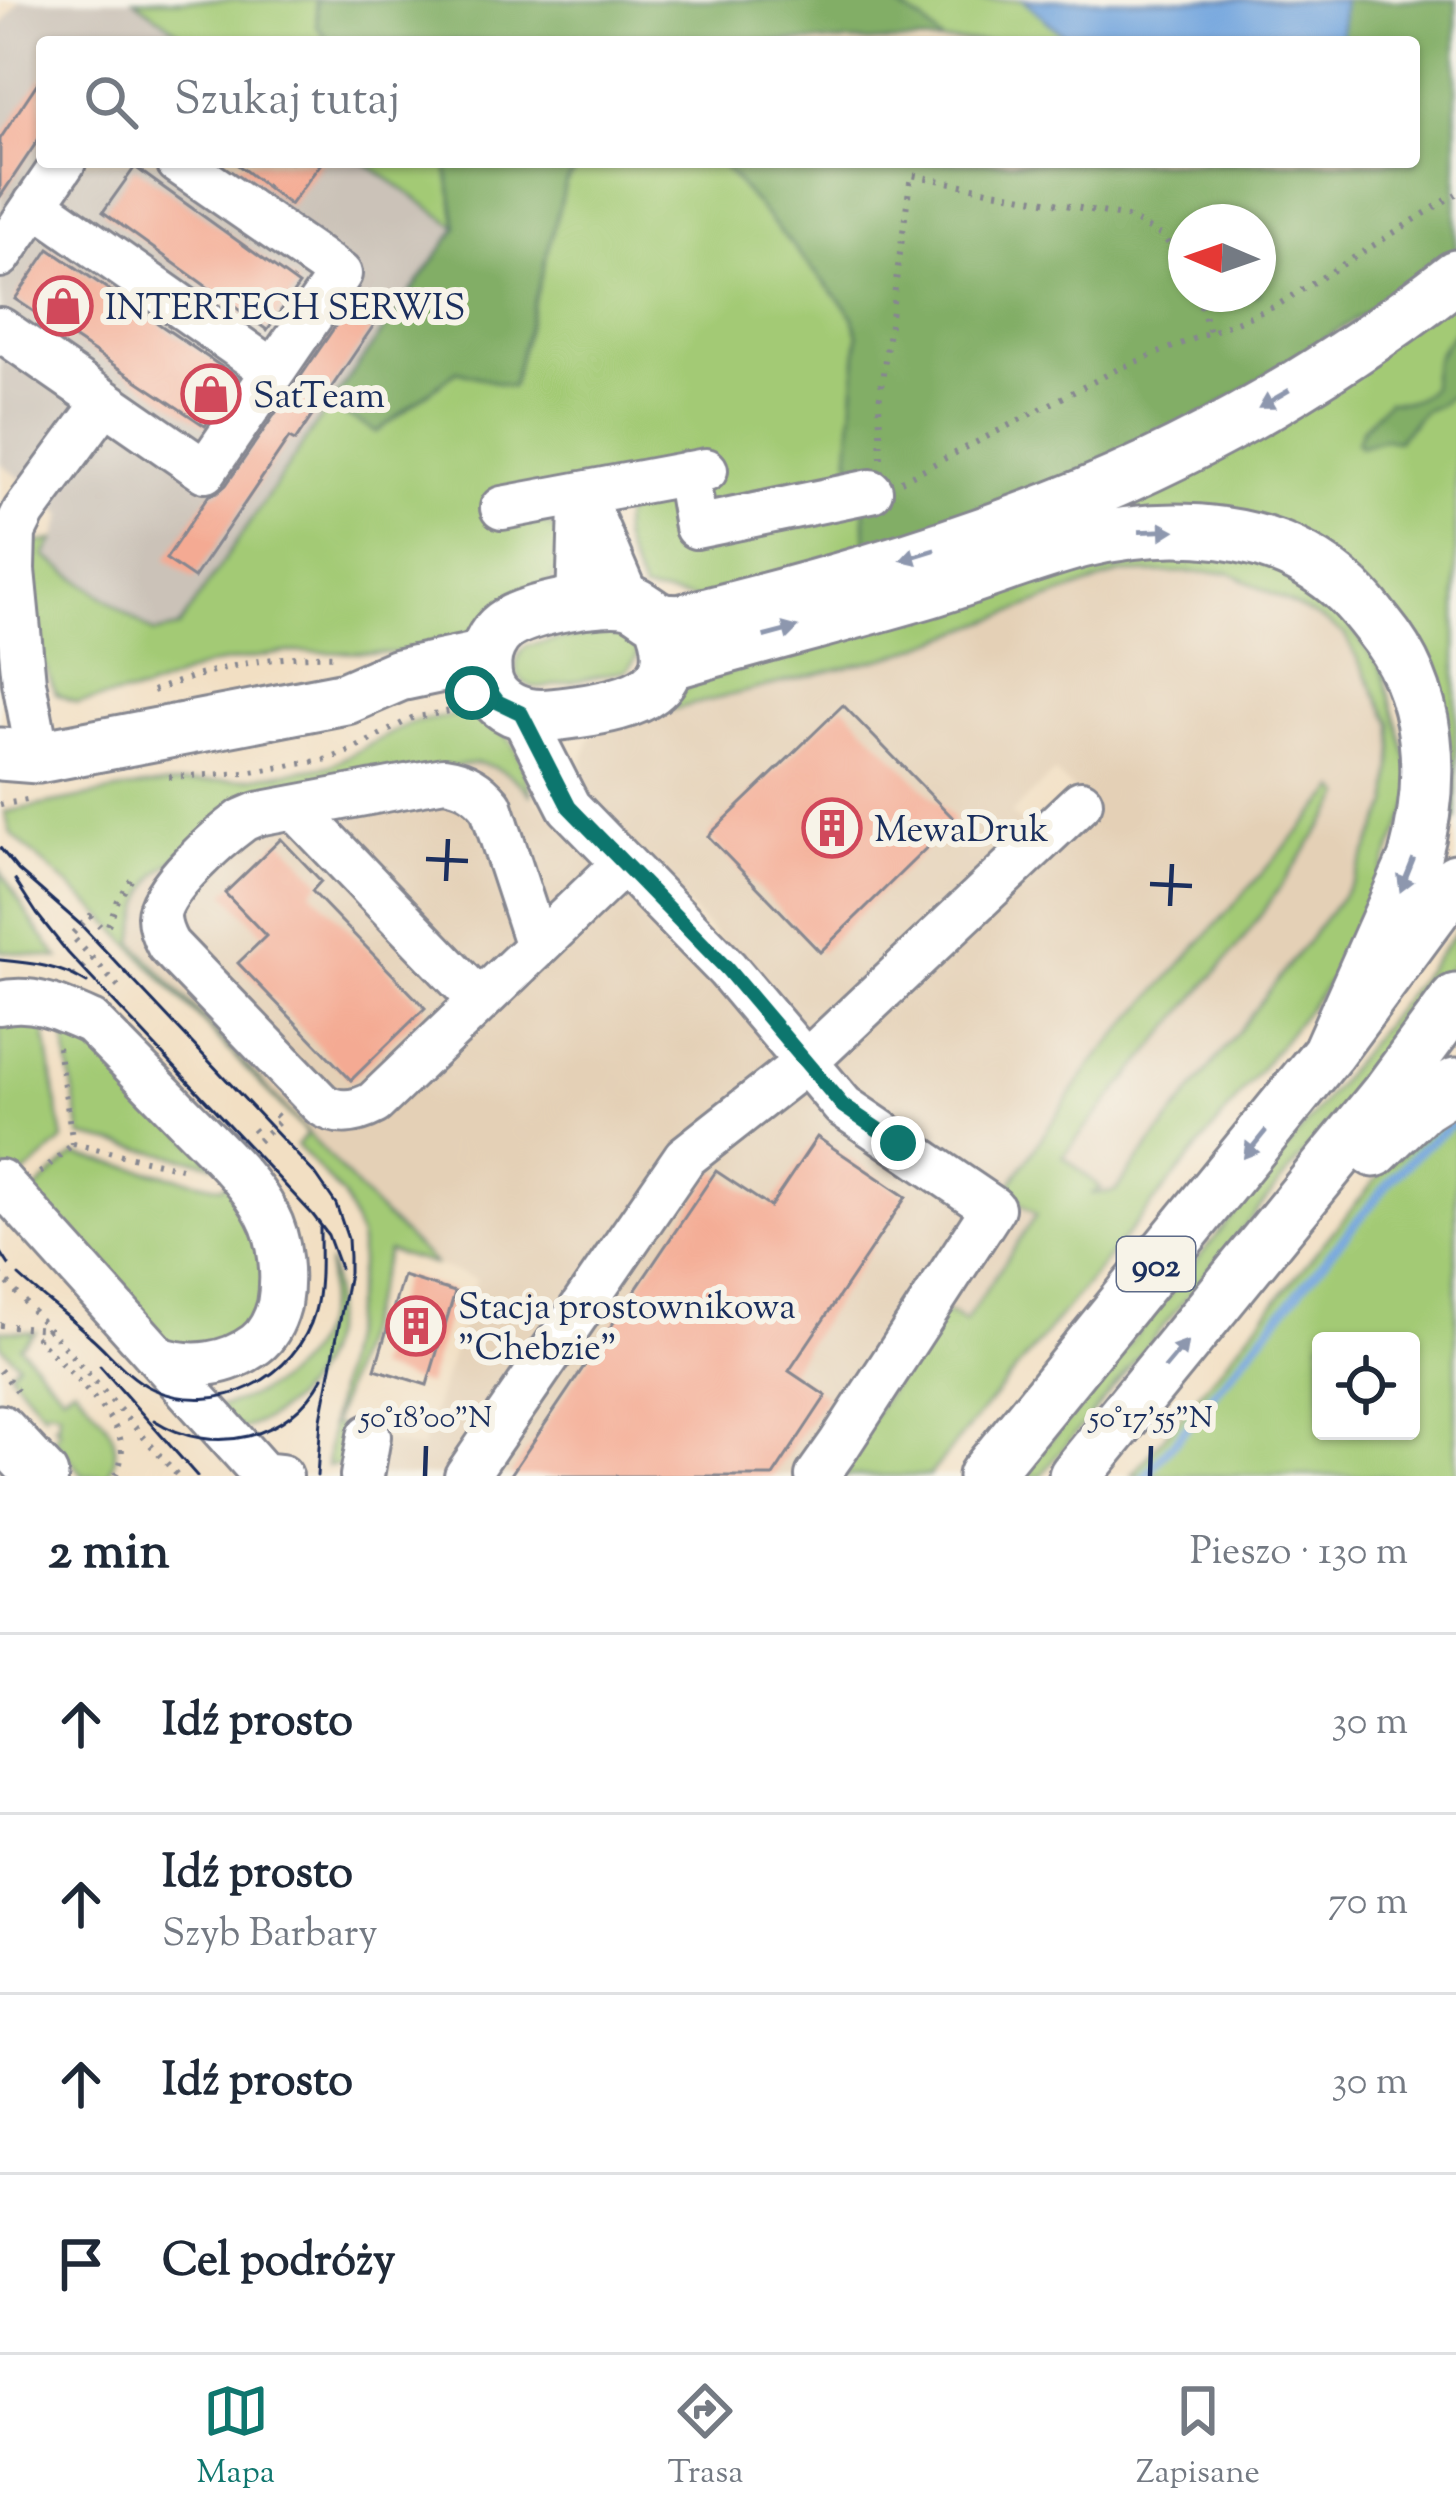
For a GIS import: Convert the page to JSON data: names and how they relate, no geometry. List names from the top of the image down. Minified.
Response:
{"streets":{"main road":["902"]},"places":{"shop":["INTERTECH SERWIS","SatTeam"],"building":["MewaDruk","Stacja prostownikowa \"Chebzie\""]},"north":"left","page":{"search":"Szukaj tutaj","heading":["2 min","Pieszo · 130 m"],"list":[["Idź prosto","30 m"],["Idź prosto","Szyb Barbary","70 m"],["Idź prosto","30 m"],"Cel podróży"],"nav":["Mapa","Trasa","Zapisane"]},"coordinates":["50°18'00\"N","50°17'55\"N"]}
